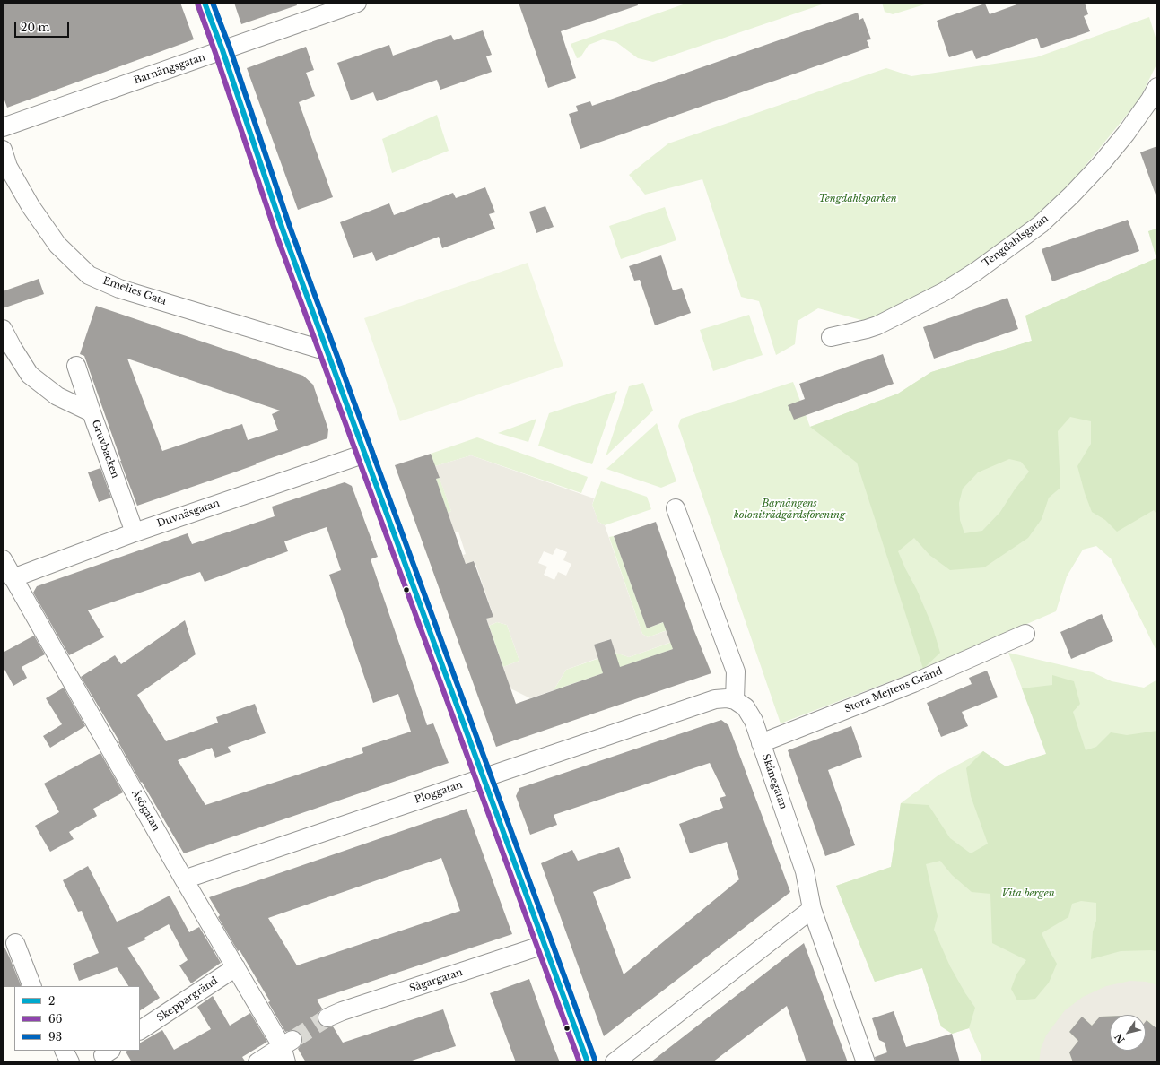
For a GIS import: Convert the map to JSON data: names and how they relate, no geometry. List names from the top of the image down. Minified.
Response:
{"streets":{"street":["Barnängsgatan","Tengdahlsgatan","Emelies Gata","Gruvbacken","Duvnäsgatan","Stora Mejtens Gränd","Skånegatan","Ploggatan","Åsögatan","Sågargatan","Skeppargränd"]},"crossings":[["Gruvbacken","Duvnäsgatan"],["Duvnäsgatan","Åsögatan"],["Stora Mejtens Gränd","Skånegatan"],["Skånegatan","Ploggatan"],["Ploggatan","Åsögatan"],["Åsögatan","Skeppargränd"]],"parks":["Tengdahlsparken","Barnängens koloniträdgårdsförening","Vita bergen"],"lines":["transit line 2","transit line 93","transit line 66"],"legend":["2","66","93"],"scale_bar":"20 m","north":"bottom left"}
